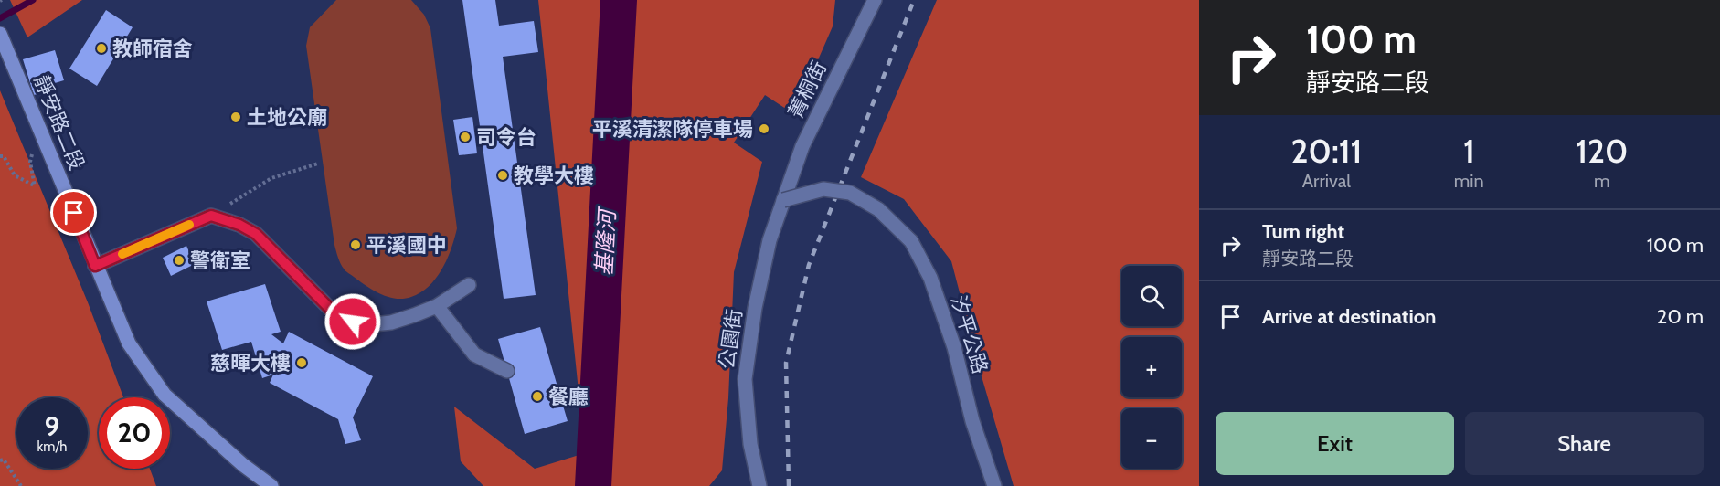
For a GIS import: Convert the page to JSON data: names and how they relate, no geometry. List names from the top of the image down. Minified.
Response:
{"streets":{"main road":["靜安路二段"],"street":["菁桐街","汐平公路","公園街"]},"crossings":[["菁桐街","汐平公路"],["菁桐街","公園街"],["汐平公路","公園街"]],"water":["基隆河"],"places":["教師宿舍","土地公廟","平溪清潔隊停車場","司令台","教學大樓","平溪國中","警衛室","慈暉大樓","餐廳"],"page":{"turn":["100 m","靜安路二段"],"eta":["20:11","Arrival","1","min","120","m"],"list":[{"name":"Turn right","note":"靜安路二段","value":"100 m"},{"name":"Arrive at destination","value":"20 m"}],"map_buttons":["+","−"],"speed":"9 km/h","limit":"20","buttons":["Exit","Share"]}}
